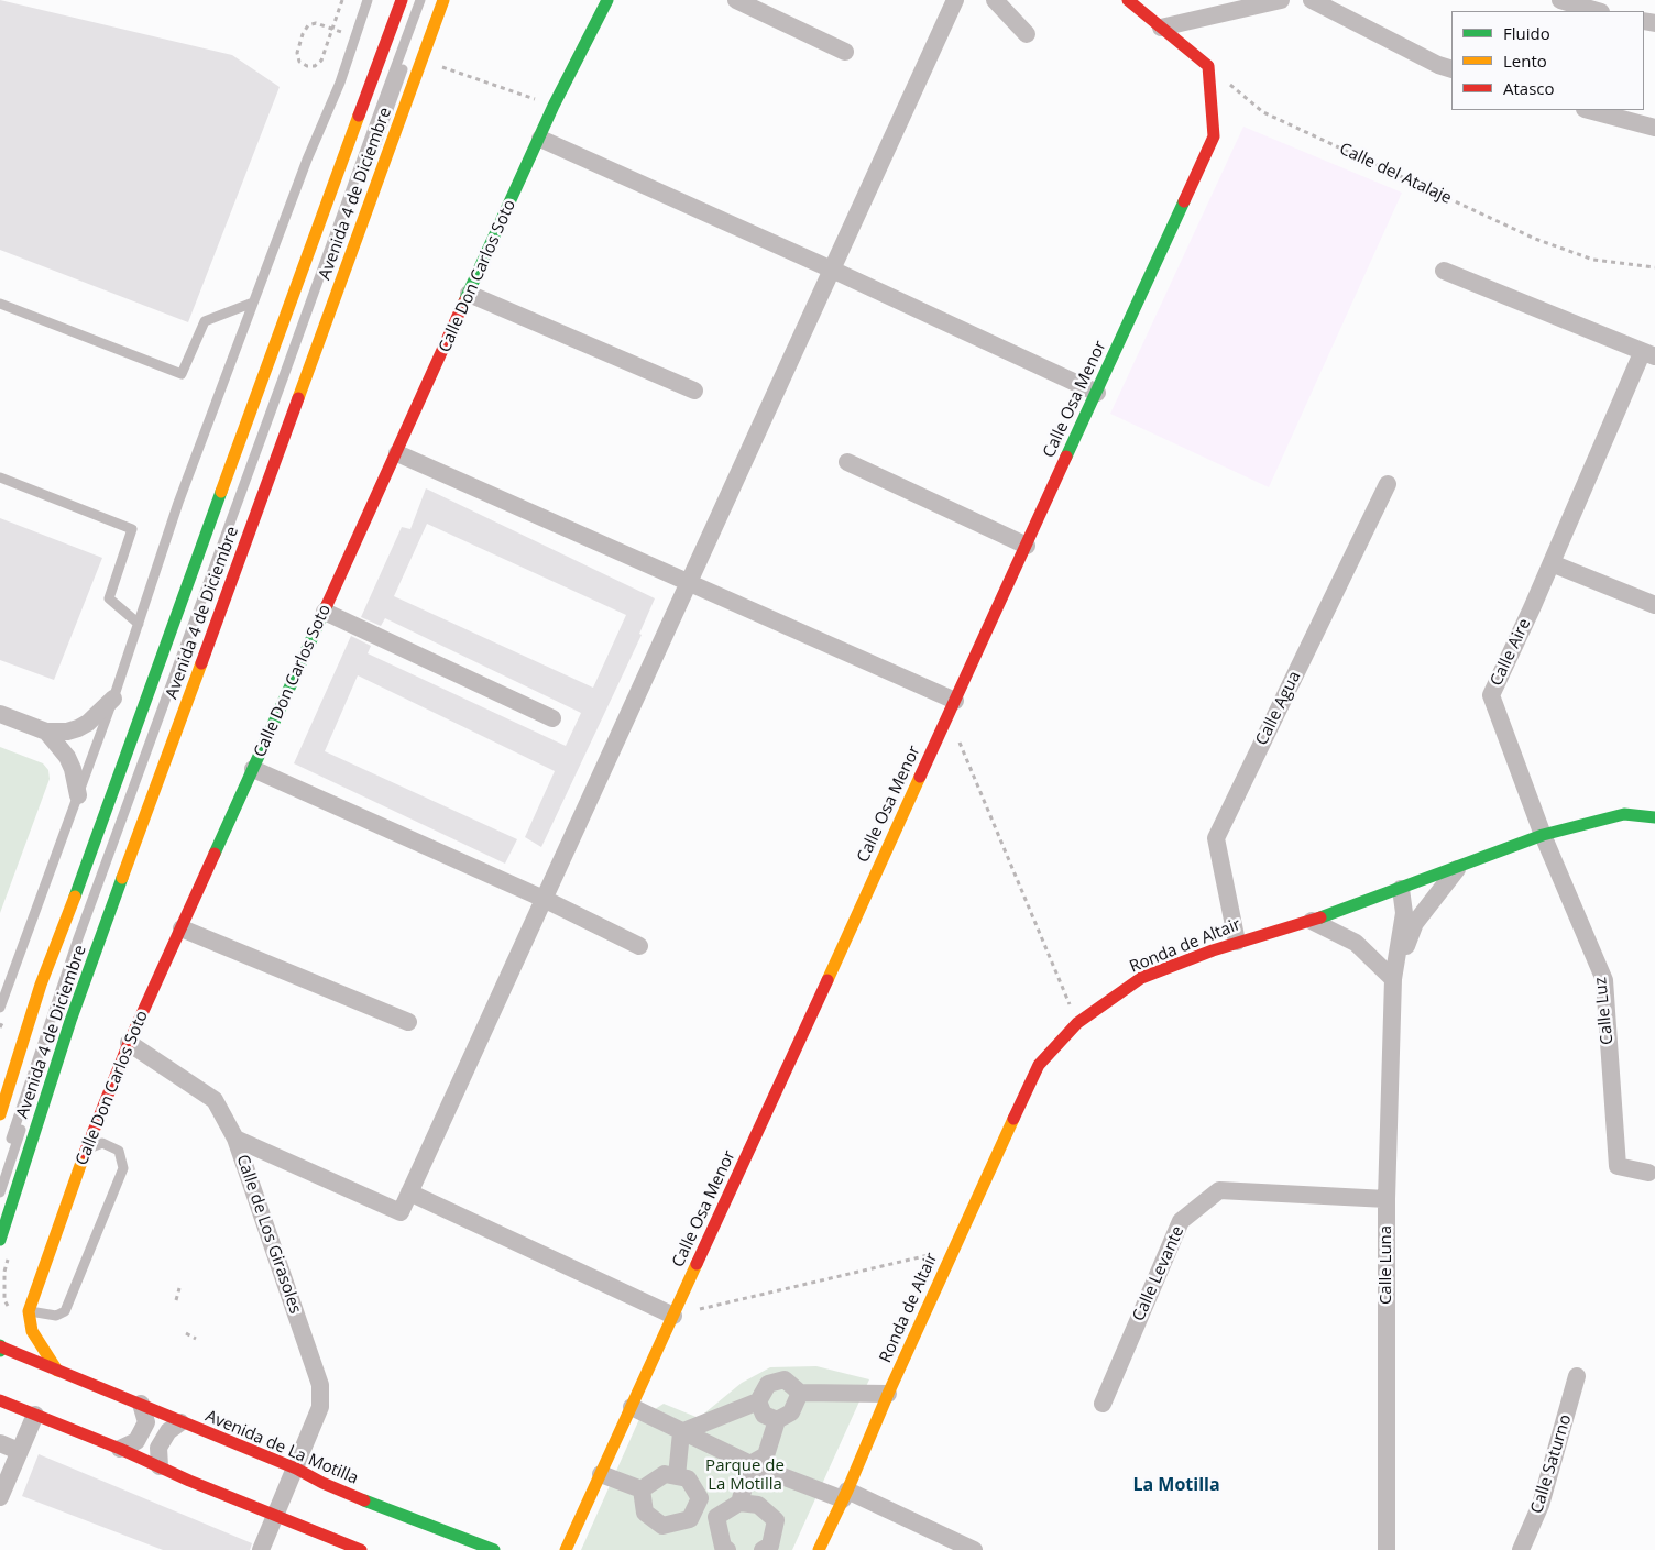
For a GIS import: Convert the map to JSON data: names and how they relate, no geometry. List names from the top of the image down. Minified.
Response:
{"streets":{"street":["Avenida 4 de Diciembre","Calle Don Carlos Soto","Calle Osa Menor","Calle Aire","Calle Agua","Ronda de Altair","Calle Luz","Calle de Los Girasoles","Calle Luna","Calle Levante","Avenida de La Motilla","Calle Saturno"],"path":["Calle del Atalaje"]},"crossings":[["Calle del Atalaje","Calle Osa Menor"],["Calle Don Carlos Soto","Calle de Los Girasoles"],["Calle Aire","Ronda de Altair"],["Calle Aire","Calle Luz"],["Calle Agua","Ronda de Altair"],["Ronda de Altair","Calle Luz"],["Ronda de Altair","Calle Luna"],["Calle de Los Girasoles","Avenida de La Motilla"],["Calle Luna","Calle Levante"]],"districts":["La Motilla"],"parks":["Parque de La Motilla"],"legend":["Fluido","Lento","Atasco"]}
